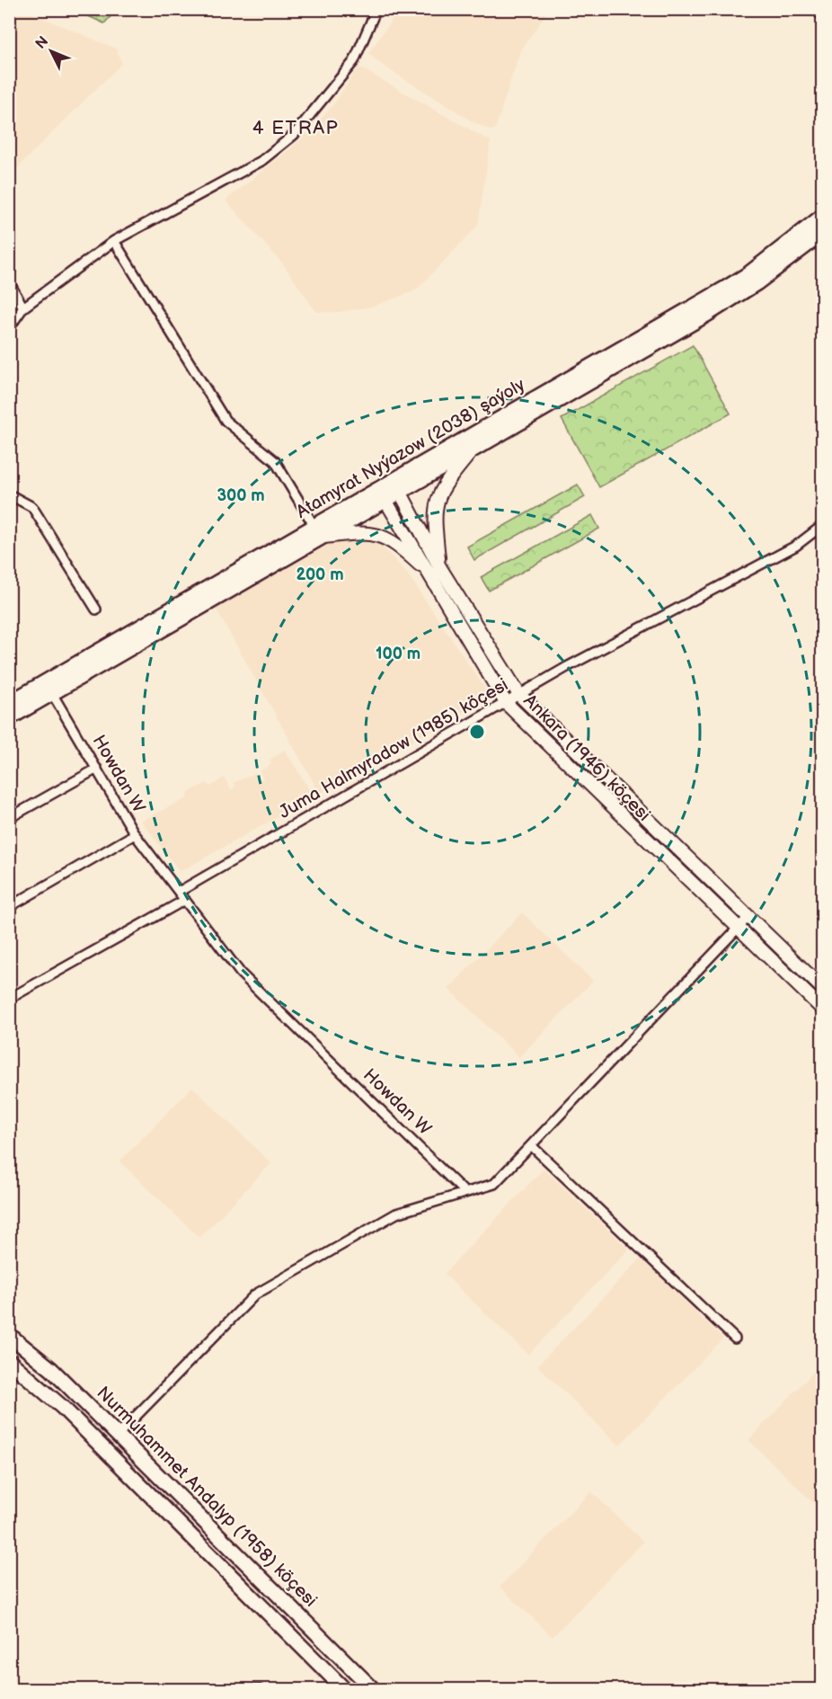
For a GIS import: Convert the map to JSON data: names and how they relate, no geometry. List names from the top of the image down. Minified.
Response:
{"streets":{"main road":["Atamyrat Nyýazow (2038) şaýoly","Ankara (1946) köçesi","Nurmuhammet Andalyp (1958) köçesi"],"street":["Juma Halmyradow (1985) köçesi","Howdan W"]},"crossings":[["Atamyrat Nyýazow (2038) şaýoly","Ankara (1946) köçesi"],["Atamyrat Nyýazow (2038) şaýoly","Howdan W"],["Juma Halmyradow (1985) köçesi","Ankara (1946) köçesi"],["Juma Halmyradow (1985) köçesi","Howdan W"]],"districts":["4 ETRAP"],"north":"top left","rings":["300 m","200 m","100 m"]}
